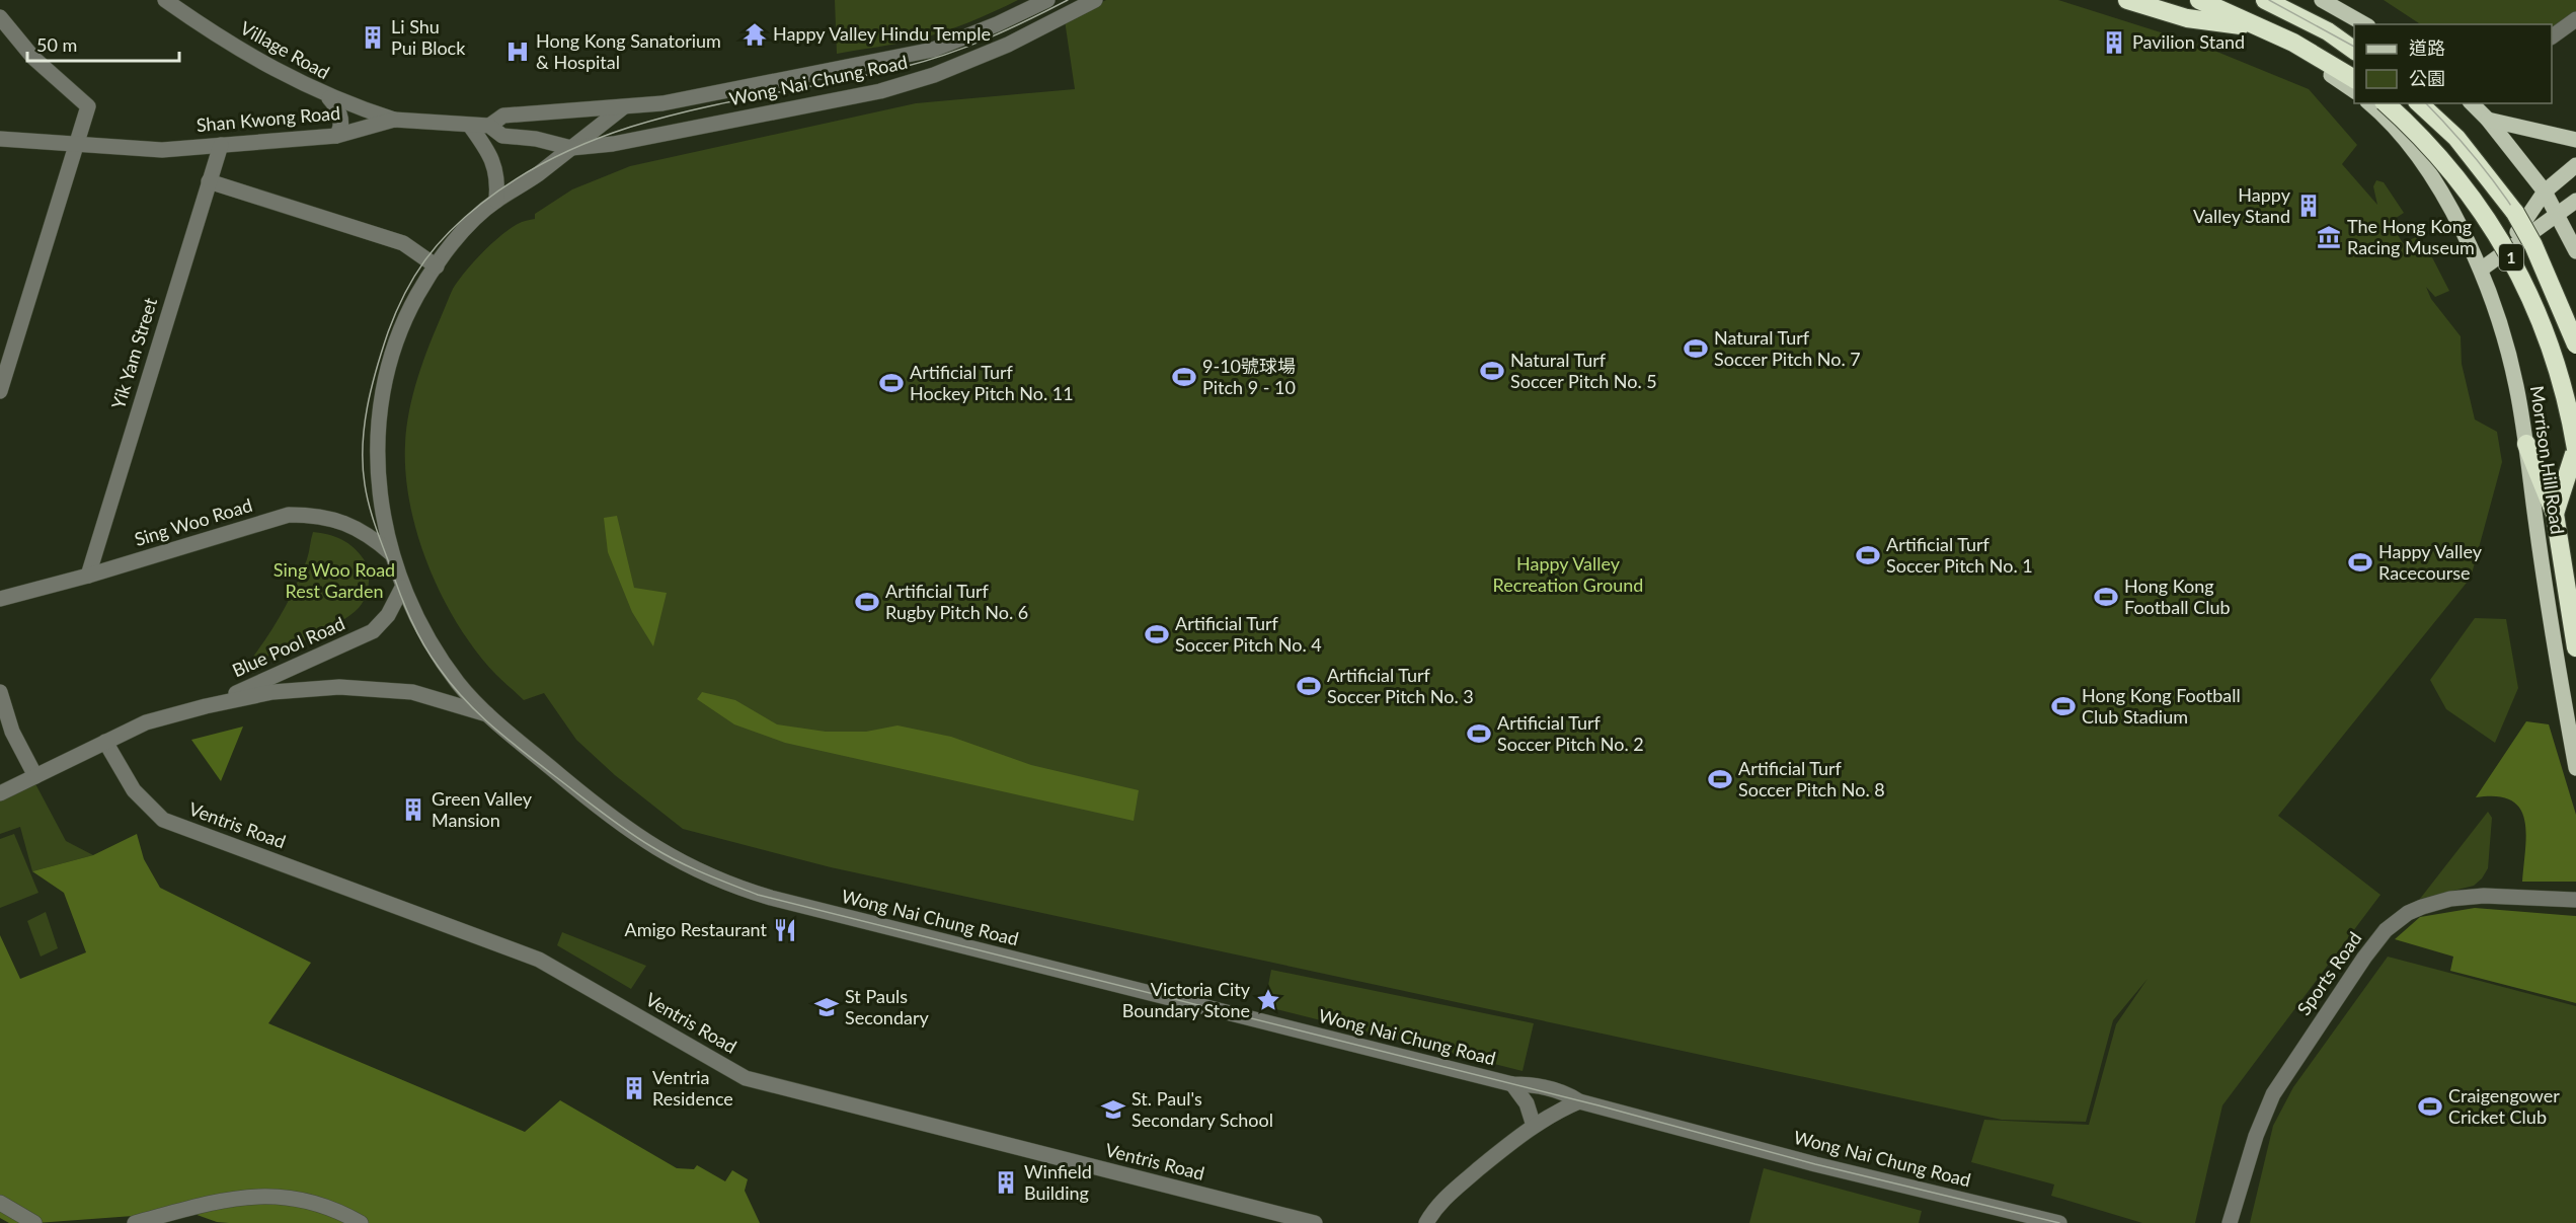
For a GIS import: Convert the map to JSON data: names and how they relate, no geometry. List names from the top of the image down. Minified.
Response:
{"streets":{"highway":["1"],"main road":["Morrison Hill Road"],"street":["Village Road","Wong Nai Chung Road","Shan Kwong Road","Yik Yam Street","Sing Woo Road","Blue Pool Road","Ventris Road","Sports Road"]},"crossings":[["Village Road","Shan Kwong Road"],["Wong Nai Chung Road","Shan Kwong Road"],["Wong Nai Chung Road","Sing Woo Road"],["Wong Nai Chung Road","Blue Pool Road"],["Shan Kwong Road","Yik Yam Street"],["Yik Yam Street","Sing Woo Road"],["Blue Pool Road","Ventris Road"]],"parks":["Happy Valley Recreation Ground","Sing Woo Road Rest Garden"],"places":{"temple":["Happy Valley Hindu Temple"],"building":["Li Shu Pui Block","Pavilion Stand","Happy Valley Stand","Green Valley Mansion","Ventria Residence","Winfield Building"],"hospital":["Hong Kong Sanatorium & Hospital"],"museum":["The Hong Kong Racing Museum"],"sports":["Natural Turf Soccer Pitch No. 7","Natural Turf Soccer Pitch No. 5","9-10號球場 Pitch 9 - 10","Artificial Turf Hockey Pitch No. 11","Artificial Turf Soccer Pitch No. 1","Happy Valley Racecourse","Hong Kong Football Club","Artificial Turf Rugby Pitch No. 6","Artificial Turf Soccer Pitch No. 4","Artificial Turf Soccer Pitch No. 3","Hong Kong Football Club Stadium","Artificial Turf Soccer Pitch No. 2","Artificial Turf Soccer Pitch No. 8","Craigengower Cricket Club"],"restaurant":["Amigo Restaurant"],"place":["Victoria City Boundary Stone"],"school or university":["St Pauls Secondary","St. Paul's Secondary School"]},"legend":["道路","公園"],"scale_bar":"50 m"}
